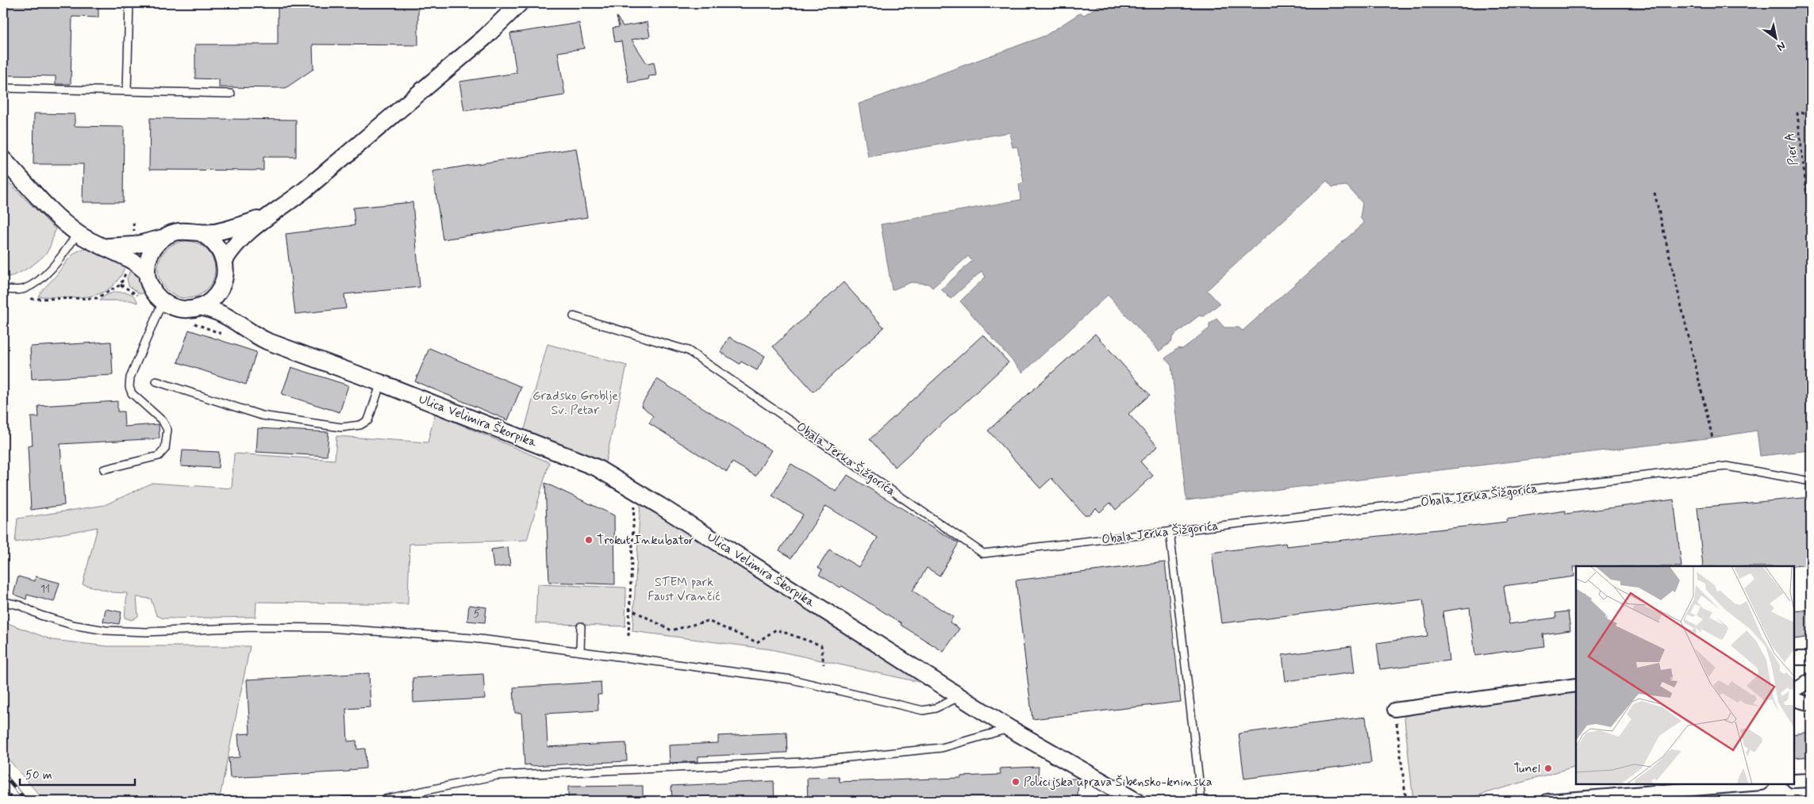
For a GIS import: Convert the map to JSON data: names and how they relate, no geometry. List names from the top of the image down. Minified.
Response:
{"streets":{"street":["Ulica Velimira Škorpika"],"lane":["Obala Jerka Šižgorića"],"path":["Pier A"]},"parks":["Gradsko Groblje Sv. Petar","STEM park Faust Vrančić"],"places":["Trokut Inkubator","Tunel","Policijska uprava Šibensko-kninska"],"house_numbers":["11","5"],"scale_bar":"50 m","north":"bottom right"}
